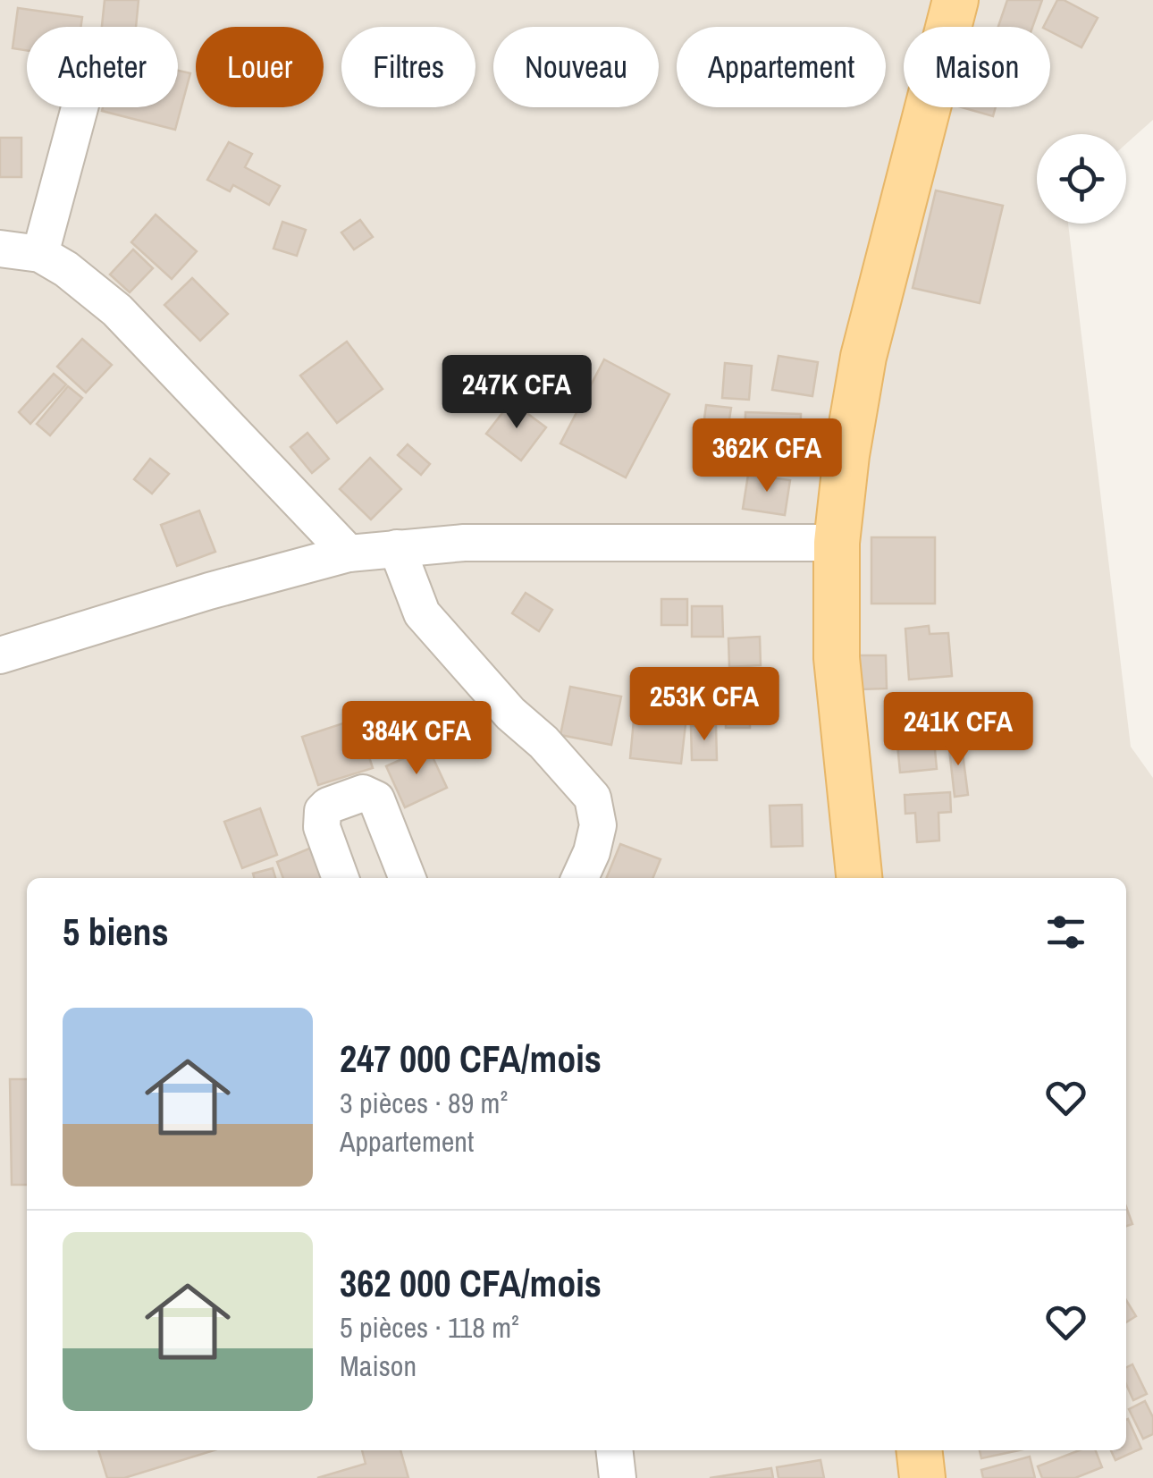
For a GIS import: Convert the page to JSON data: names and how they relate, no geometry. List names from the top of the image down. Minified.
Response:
{"page":{"chip":["Acheter","Louer","Filtres","Nouveau","Appartement","Maison"],"price":["247K CFA","362K CFA","253K CFA","241K CFA","384K CFA"],"heading":"5 biens","list":[{"name":"247 000 CFA/mois","note":"3 pièces · 89 m² · Appartement"},{"name":"362 000 CFA/mois","note":"5 pièces · 118 m² · Maison"}]}}
